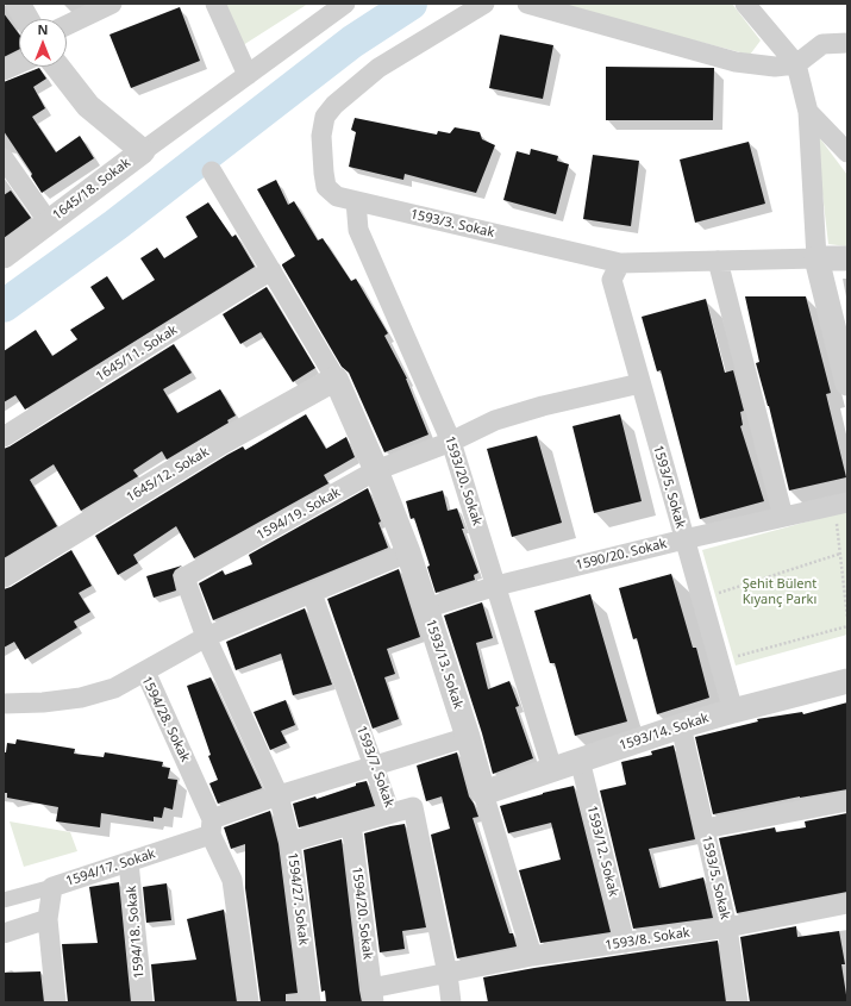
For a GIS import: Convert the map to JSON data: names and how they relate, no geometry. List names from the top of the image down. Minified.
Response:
{"streets":{"street":["1645/18. Sokak","1593/3. Sokak","1645/11. Sokak","1645/12. Sokak","1593/20. Sokak","1593/5. Sokak","1594/19. Sokak","1590/20. Sokak","1593/13. Sokak","1594/28. Sokak","1593/14. Sokak","1593/7. Sokak","1593/12. Sokak","1594/17. Sokak","1594/27. Sokak","1594/20. Sokak","1594/18. Sokak","1593/8. Sokak"]},"crossings":[["1593/3. Sokak","1593/20. Sokak"],["1593/3. Sokak","1593/5. Sokak"],["1645/12. Sokak","1593/13. Sokak"],["1593/20. Sokak","1594/19. Sokak"],["1593/20. Sokak","1590/20. Sokak"],["1593/20. Sokak","1593/14. Sokak"],["1593/5. Sokak","1594/19. Sokak"],["1593/5. Sokak","1590/20. Sokak"],["1593/5. Sokak","1593/14. Sokak"],["1593/5. Sokak","1593/8. Sokak"],["1594/19. Sokak","1593/13. Sokak"],["1594/19. Sokak","1594/17. Sokak"],["1594/19. Sokak","1594/27. Sokak"],["1590/20. Sokak","1593/13. Sokak"],["1593/13. Sokak","1593/14. Sokak"],["1593/13. Sokak","1594/17. Sokak"],["1593/13. Sokak","1593/8. Sokak"],["1594/28. Sokak","1594/17. Sokak"],["1593/14. Sokak","1593/12. Sokak"],["1593/7. Sokak","1594/17. Sokak"],["1593/7. Sokak","1593/8. Sokak"],["1593/12. Sokak","1593/8. Sokak"],["1594/17. Sokak","1594/27. Sokak"],["1594/17. Sokak","1594/18. Sokak"],["1594/20. Sokak","1593/8. Sokak"]],"parks":["Şehit Bülent Kıyanç Parkı"],"north":"top"}
